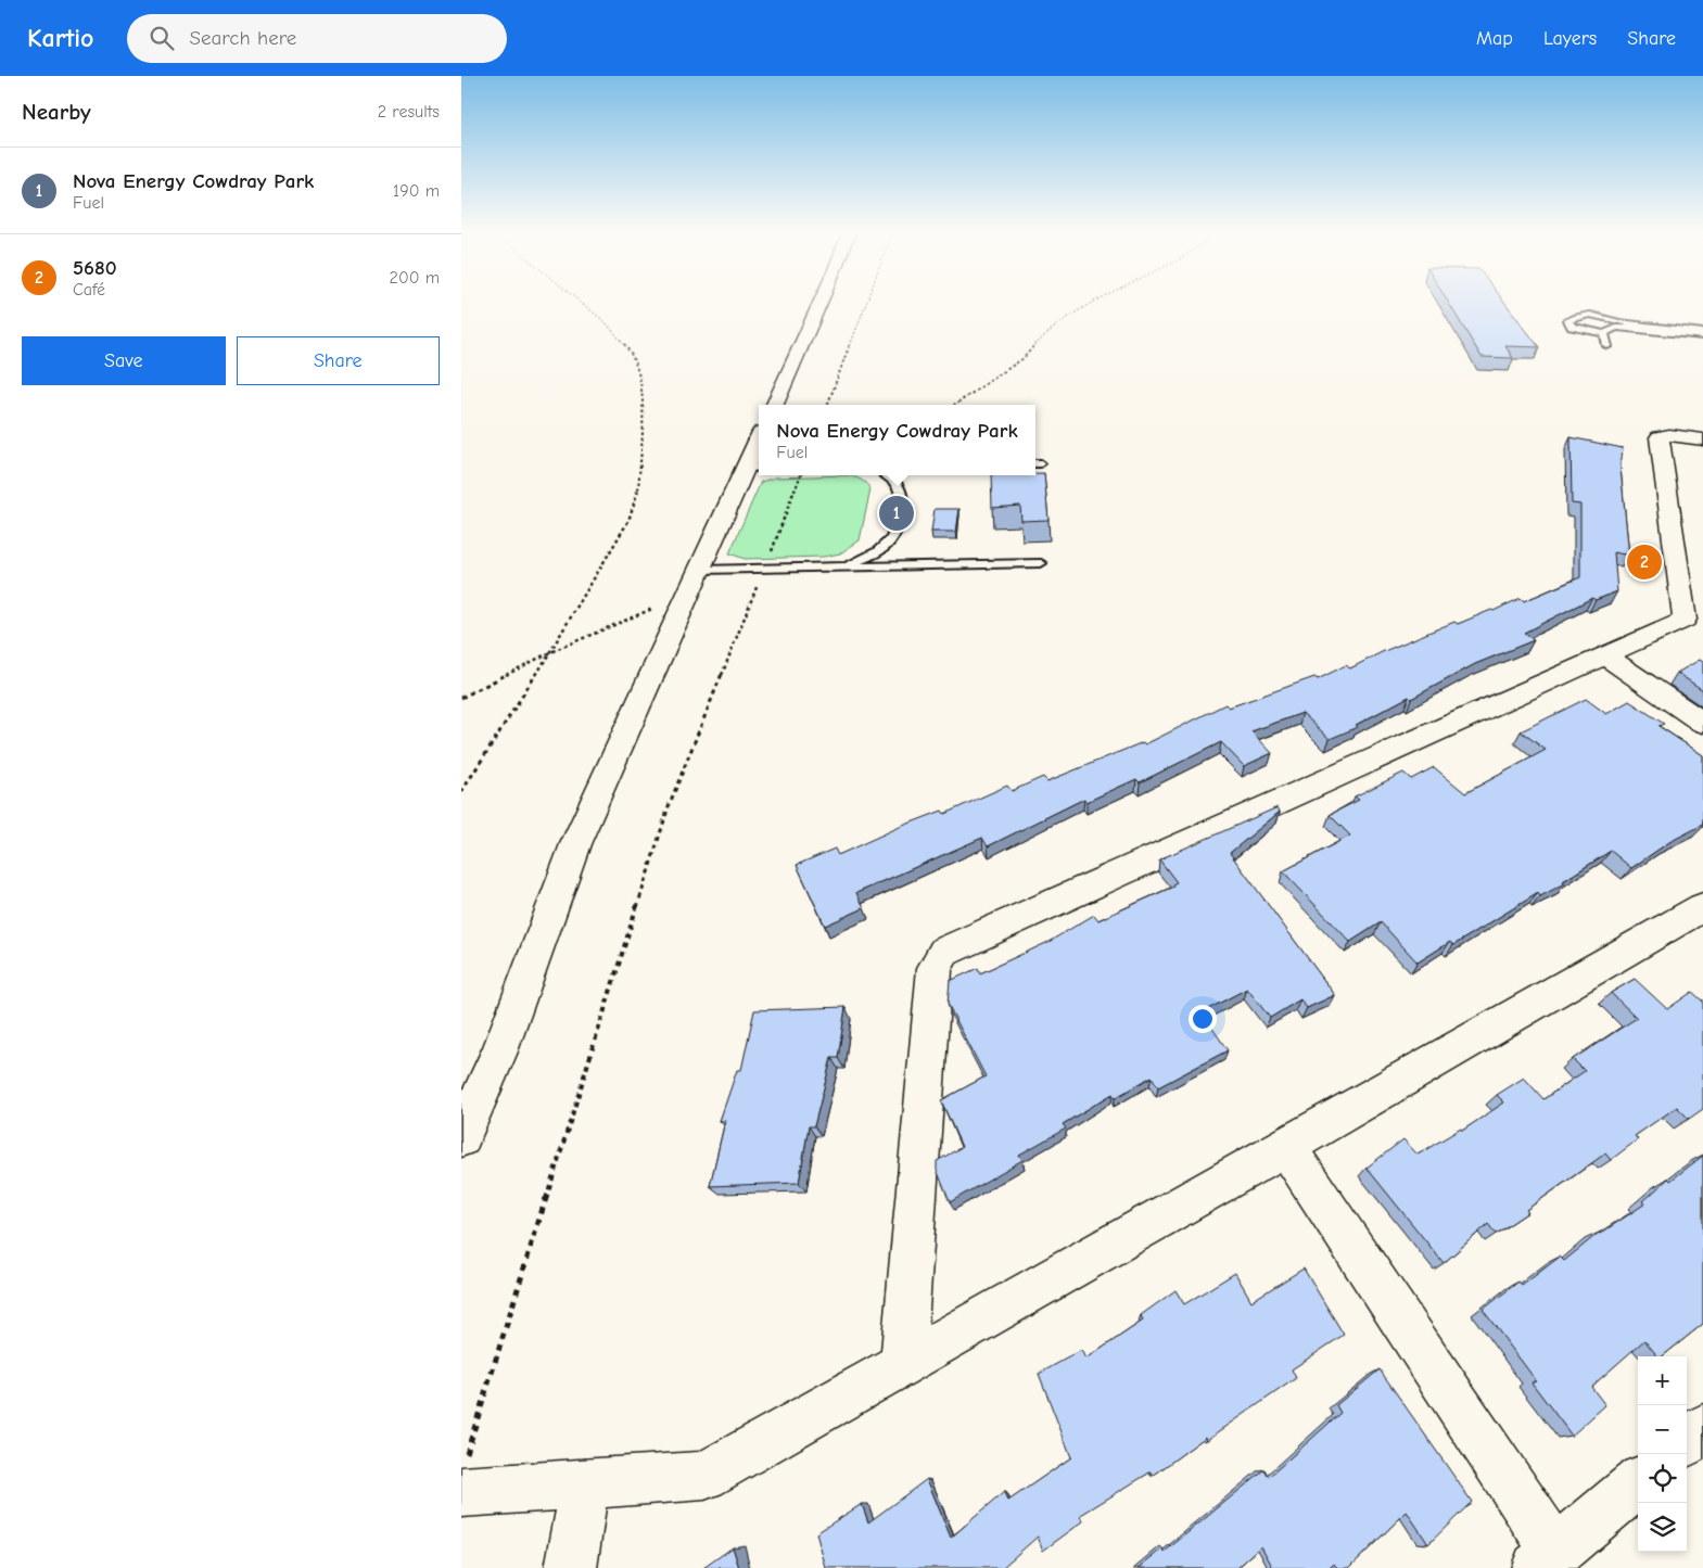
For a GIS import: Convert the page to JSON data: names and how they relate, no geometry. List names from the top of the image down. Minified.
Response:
{"page":{"header":"Kartio","search":"Search here","nav":["Map","Layers","Share"],"heading":["Nearby","2 results"],"list":[{"mark":"1","name":"Nova Energy Cowdray Park","note":"Fuel","value":"190 m"},{"mark":"2","name":"5680","note":"Café","value":"200 m"}],"buttons":["Save","Share"],"popup":["Nova Energy Cowdray Park","Fuel"],"pins":["1","2"],"map_buttons":["+","−"]}}
